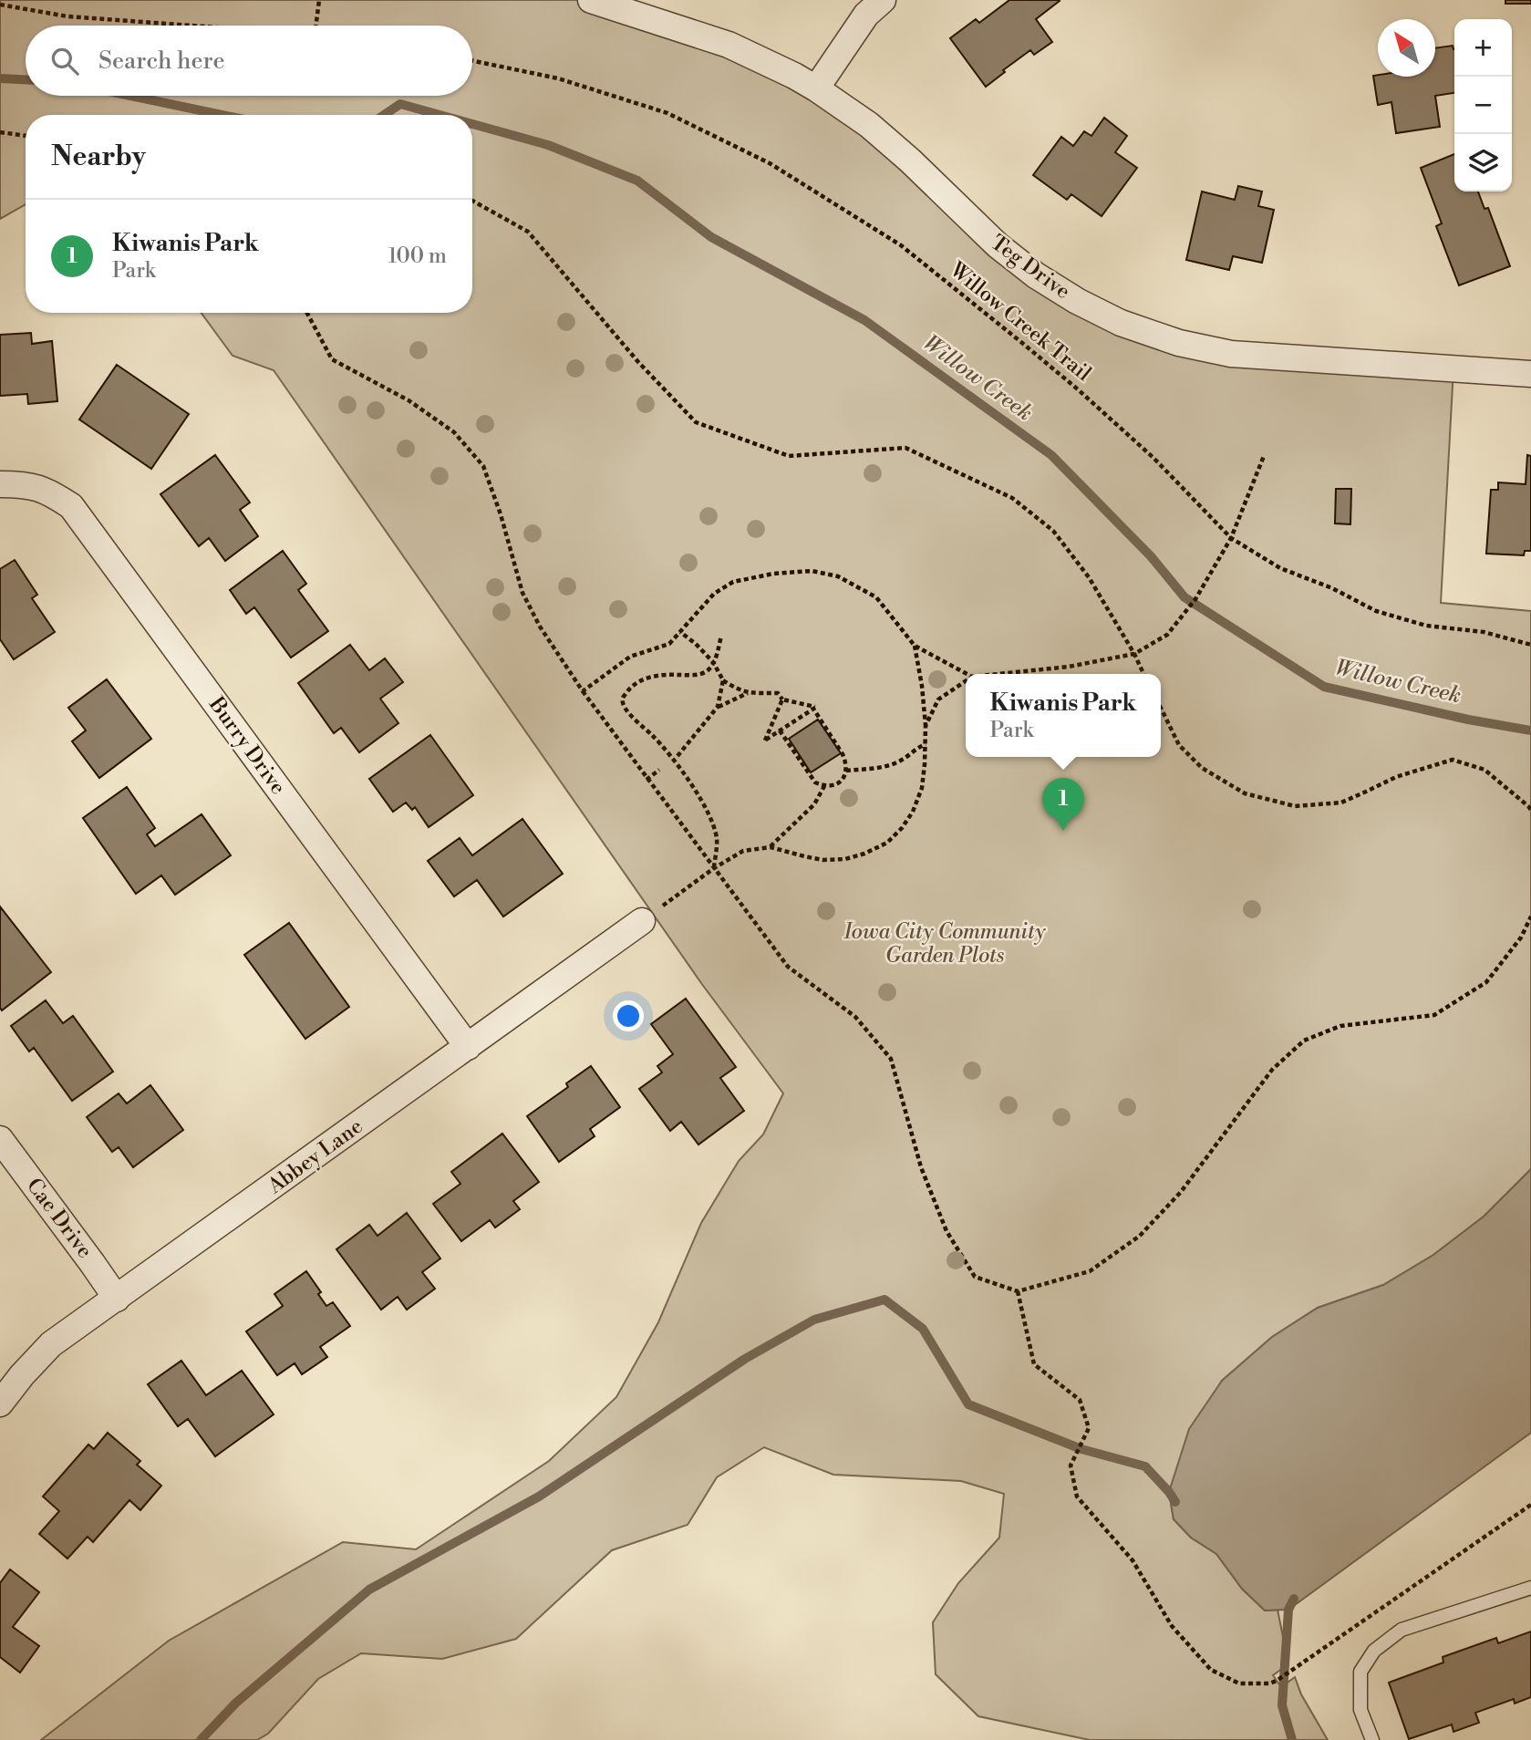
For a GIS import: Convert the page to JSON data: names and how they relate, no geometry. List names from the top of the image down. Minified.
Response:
{"streets":{"street":["Teg Drive","Burry Drive","Abbey Lane","Cae Drive"],"path":["Willow Creek Trail"]},"crossings":[["Burry Drive","Abbey Lane"],["Abbey Lane","Cae Drive"]],"water":["Willow Creek"],"parks":["Iowa City Community Garden Plots"],"north":"top left","page":{"map_buttons":["+","−"],"search":"Search here","heading":"Nearby","list":[{"mark":"1","name":"Kiwanis Park","note":"Park","value":"100 m"}],"popup":["Kiwanis Park","Park"],"pins":"1"}}
